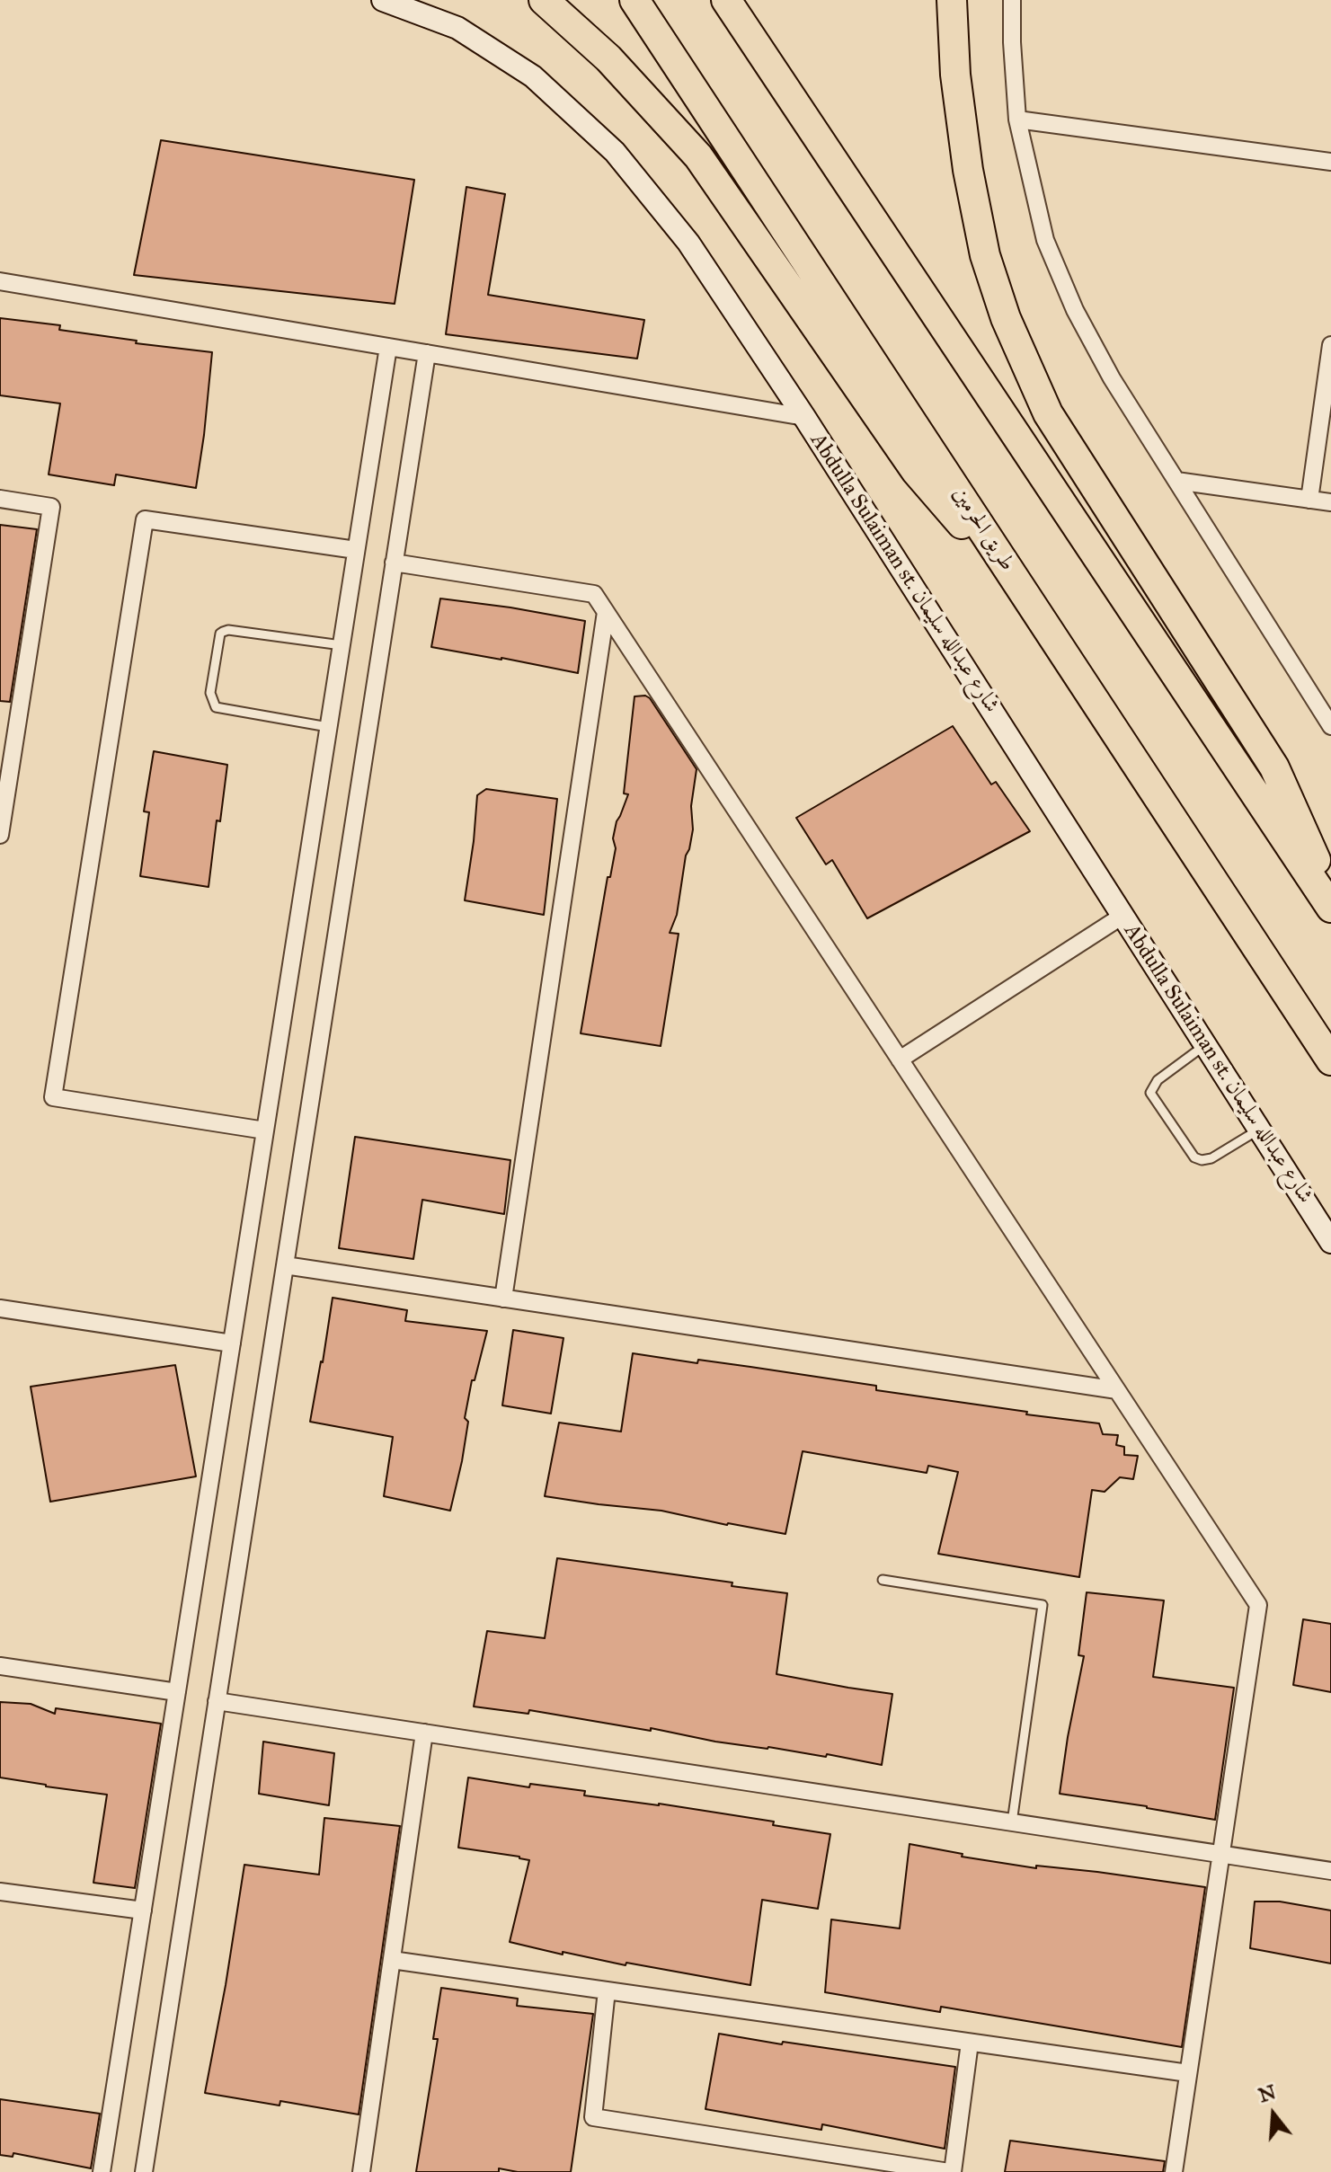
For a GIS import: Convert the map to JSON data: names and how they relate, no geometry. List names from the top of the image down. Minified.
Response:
{"streets":{"highway":["طريق الحرمين"],"main road":["Abdulla Sulaiman st. شارع عبدالله سليمان"]},"north":"top"}
